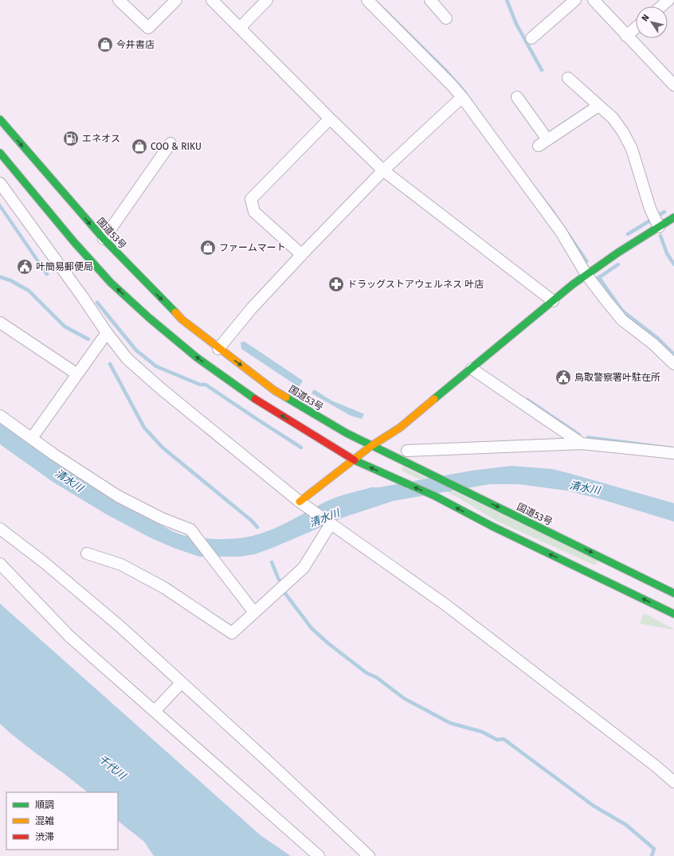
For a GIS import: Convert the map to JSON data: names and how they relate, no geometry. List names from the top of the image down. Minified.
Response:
{"streets":{"main road":["国道53号"]},"water":["清水川","千代川"],"places":{"shop":["今井書店","COO & RIKU","ファームマート"],"fuel station":["エネオス"],"public building":["叶簡易郵便局","鳥取警察署叶駐在所"],"pharmacy":["ドラッグストアウェルネス 叶店"]},"legend":["順調","混雑","渋滞"],"north":"top left"}
